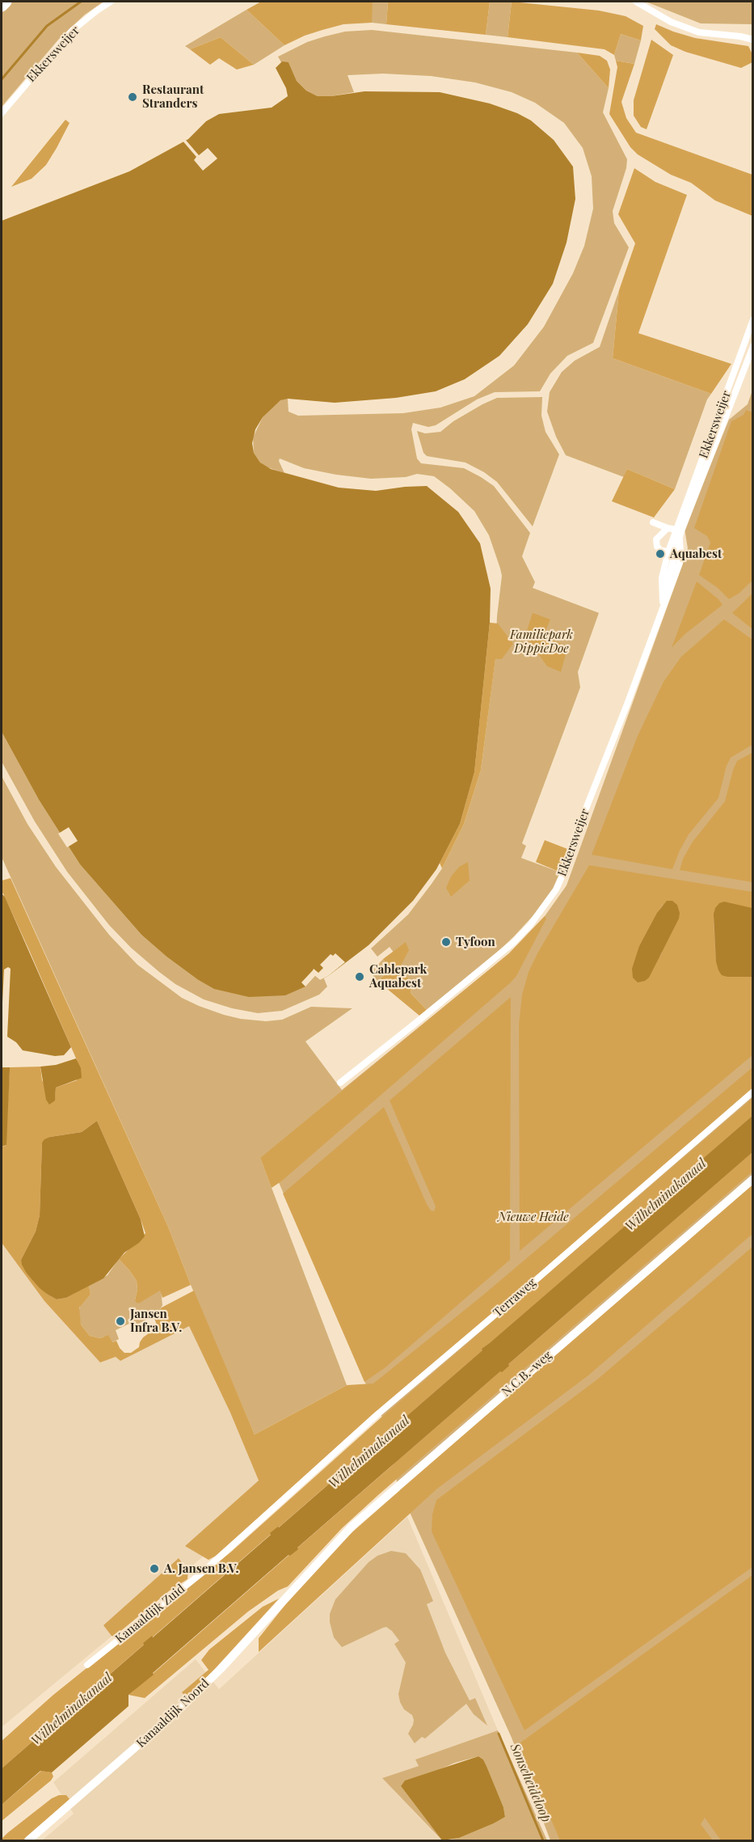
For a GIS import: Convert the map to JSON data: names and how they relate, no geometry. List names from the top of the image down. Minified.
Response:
{"streets":{"street":["Ekkersweijer","Terraweg","N.C.B.-weg","Kanaaldijk Zuid","Kanaaldijk Noord"]},"crossings":[["Terraweg","Kanaaldijk Zuid"],["N.C.B.-weg","Kanaaldijk Noord"]],"water":["Wilhelminakanaal","Sonseheideloop"],"parks":["Familiepark DippieDoe","Nieuwe Heide"],"places":["Restaurant Stranders","Aquabest","Tyfoon","Cablepark Aquabest","Jansen Infra B.V.","A. Jansen B.V."]}
